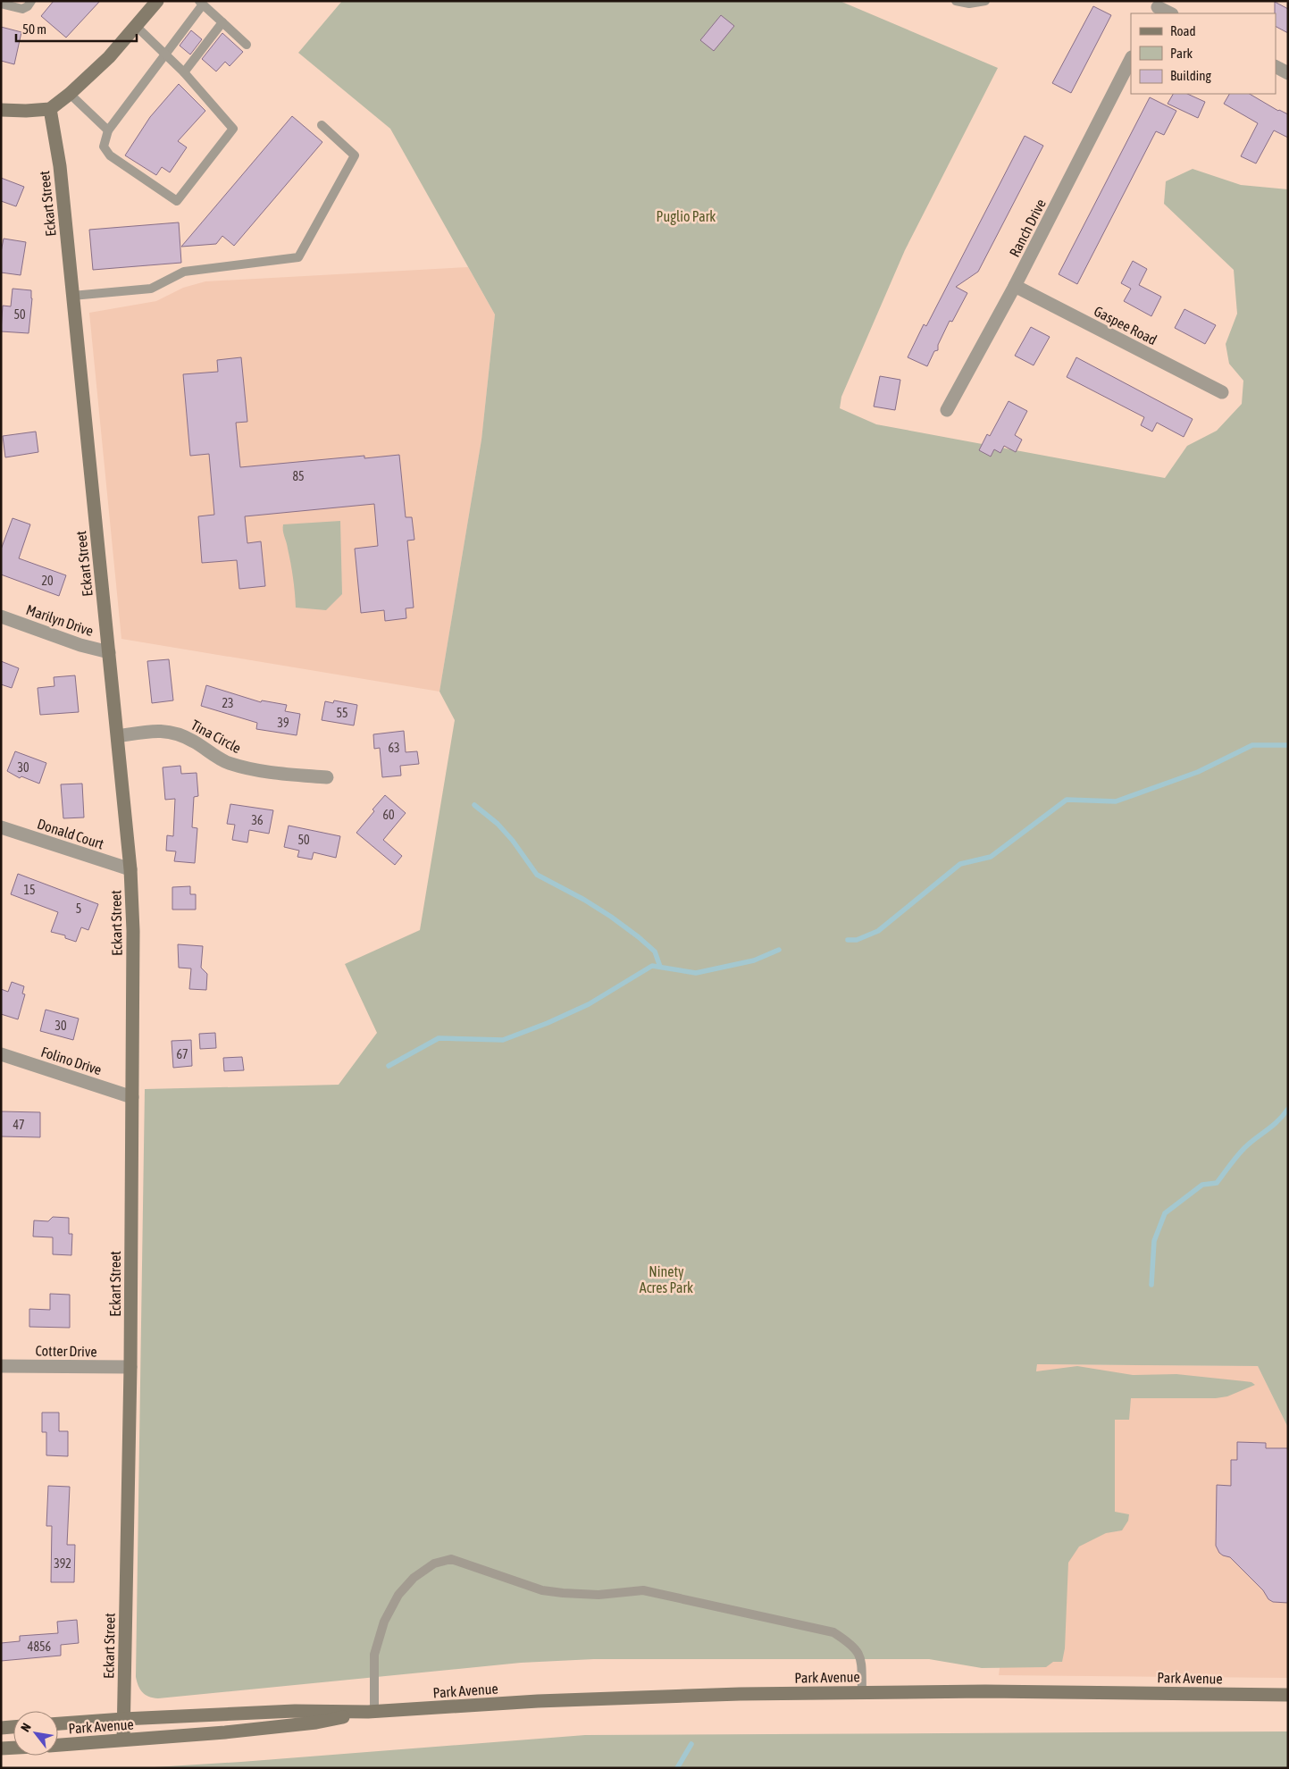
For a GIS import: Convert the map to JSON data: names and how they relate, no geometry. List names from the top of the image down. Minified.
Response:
{"streets":{"main road":["Eckart Street","Park Avenue"],"street":["Ranch Drive","Gaspee Road","Marilyn Drive","Tina Circle","Donald Court","Folino Drive","Cotter Drive"]},"crossings":[["Eckart Street","Marilyn Drive"],["Eckart Street","Tina Circle"],["Eckart Street","Donald Court"],["Eckart Street","Folino Drive"],["Eckart Street","Cotter Drive"],["Eckart Street","Park Avenue"],["Ranch Drive","Gaspee Road"]],"parks":["Puglio Park","Ninety Acres Park"],"house_numbers":["50","85","20","23","55","39","63","30","60","36","50","15","5","30","67","47","392","4856"],"legend":["Road","Park","Building"],"scale_bar":"50 m","north":"top left"}
